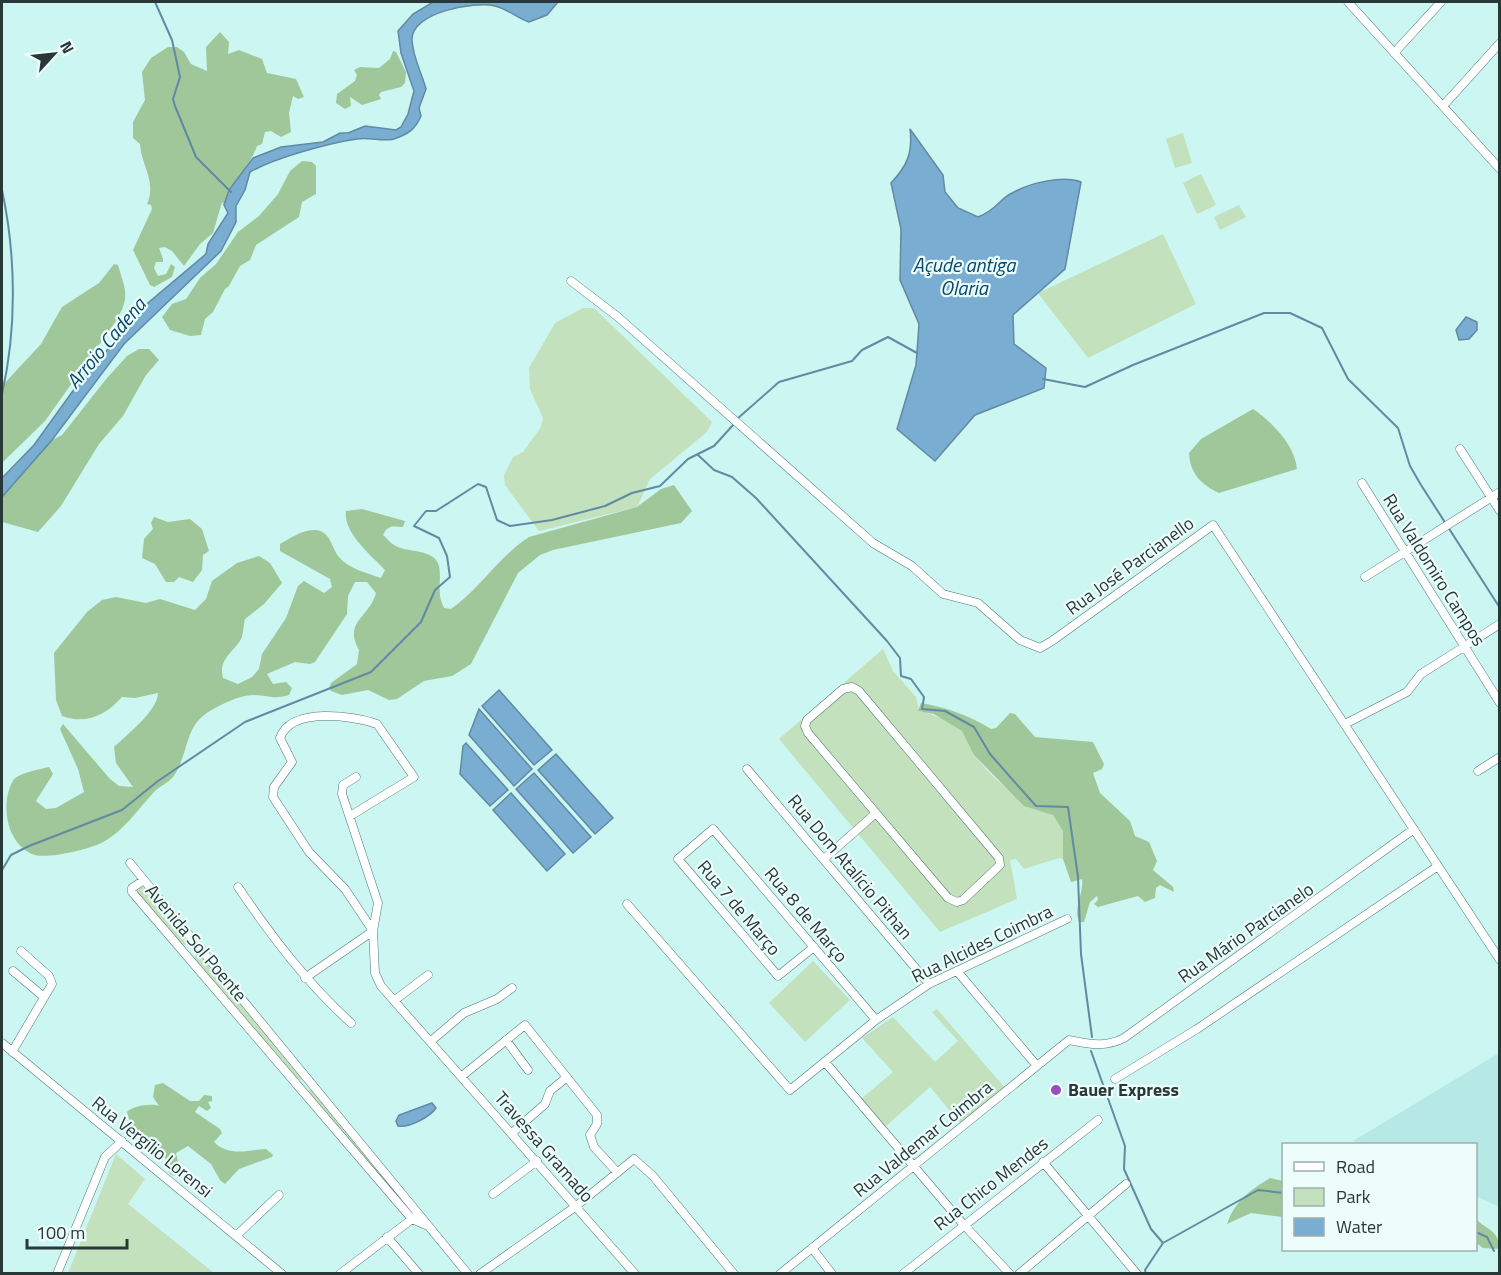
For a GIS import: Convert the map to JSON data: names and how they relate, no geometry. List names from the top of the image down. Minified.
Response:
{"streets":{"street":["Rua José Parcianello","Rua Valdomiro Campos","Rua Dom Atalício Pithan","Rua 7 de Março","Rua 8 de Março","Rua Mário Parcianelo","Avenida Sol Poente","Rua Alcides Coimbra","Rua Valdemar Coimbra","Rua Vergílio Lorensi","Travessa Gramado","Rua Chico Mendes"]},"crossings":[["Rua José Parcianello","Rua Mário Parcianelo"],["Rua Dom Atalício Pithan","Rua Alcides Coimbra"],["Rua 7 de Março","Rua 8 de Março"],["Rua 8 de Março","Rua Alcides Coimbra"],["Rua Mário Parcianelo","Rua Valdemar Coimbra"]],"water":["Açude antiga Olaria","Arroio Cadena"],"places":["Bauer Express"],"legend":["Road","Park","Water"],"scale_bar":"100 m","north":"top right"}
